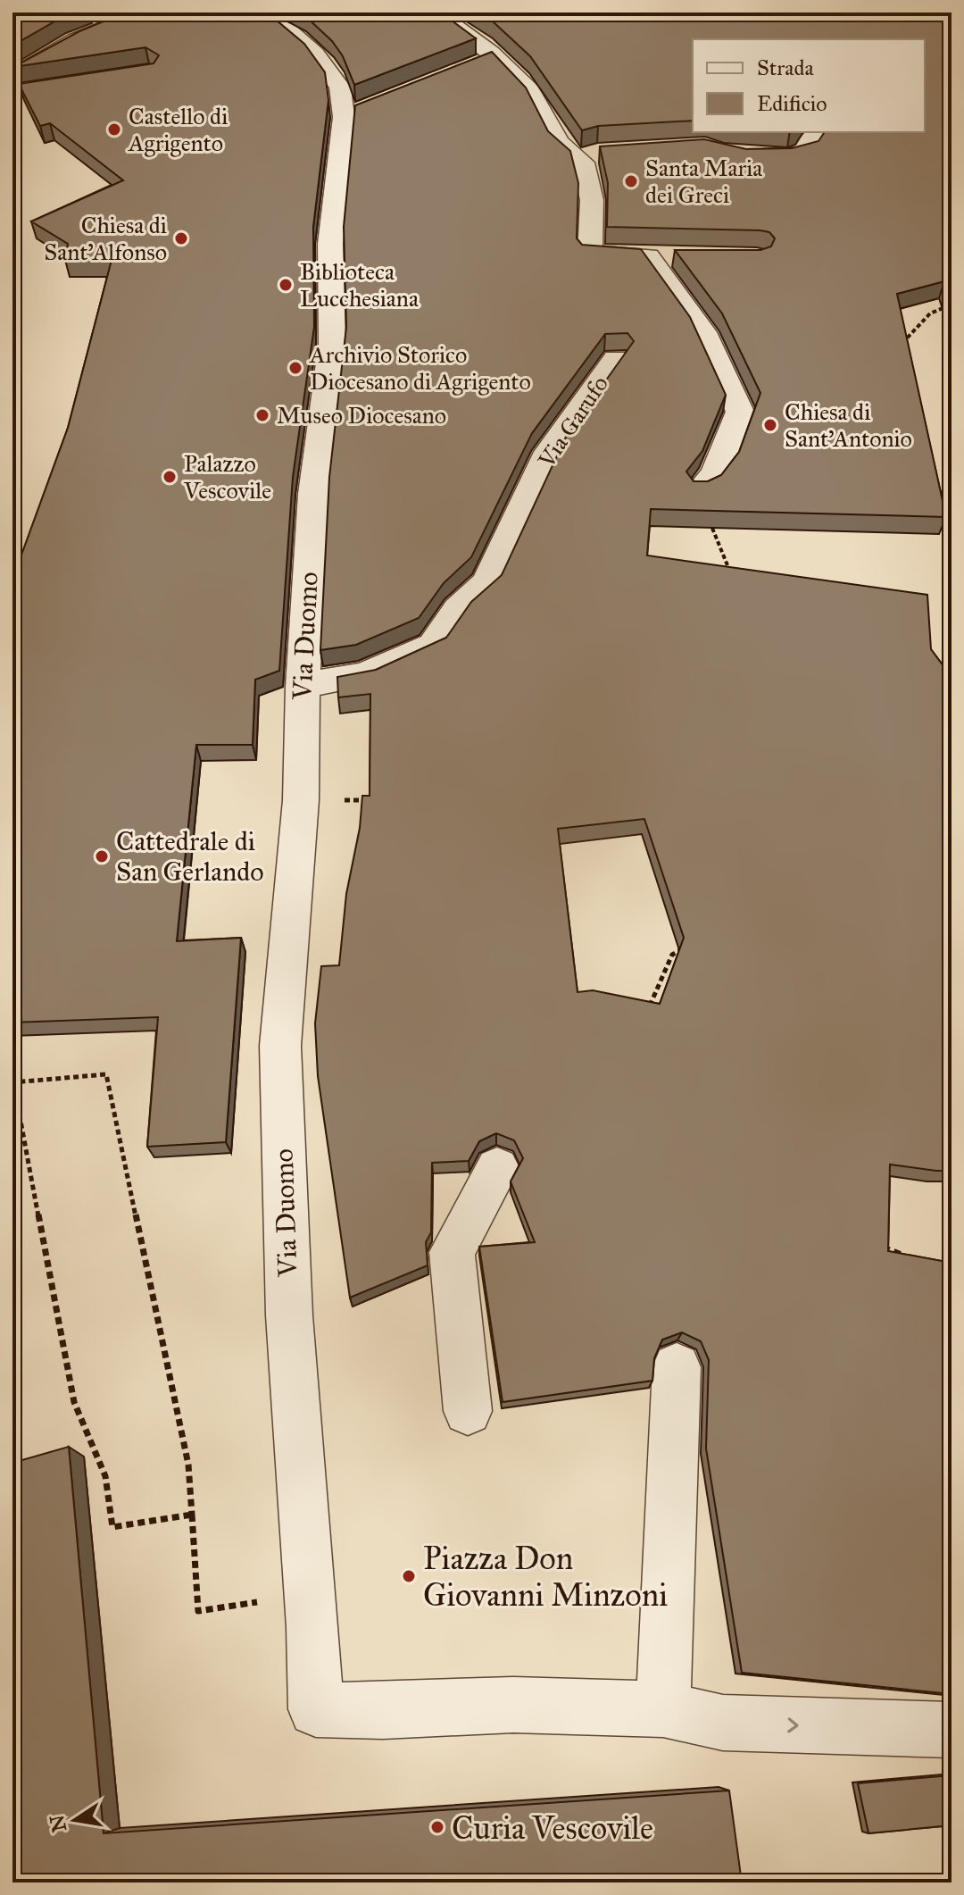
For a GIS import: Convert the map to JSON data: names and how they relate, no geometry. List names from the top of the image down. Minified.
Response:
{"streets":{"street":["Via Garufo","Via Duomo"]},"crossings":[["Via Garufo","Via Duomo"]],"places":["Castello di Agrigento","Santa Maria dei Greci","Chiesa di Sant'Alfonso","Biblioteca Lucchesiana","Archivio Storico Diocesano di Agrigento","Museo Diocesano","Chiesa di Sant'Antonio","Palazzo Vescovile","Cattedrale di San Gerlando","Piazza Don Giovanni Minzoni","Curia Vescovile"],"legend":["Strada","Edificio"],"north":"left"}
